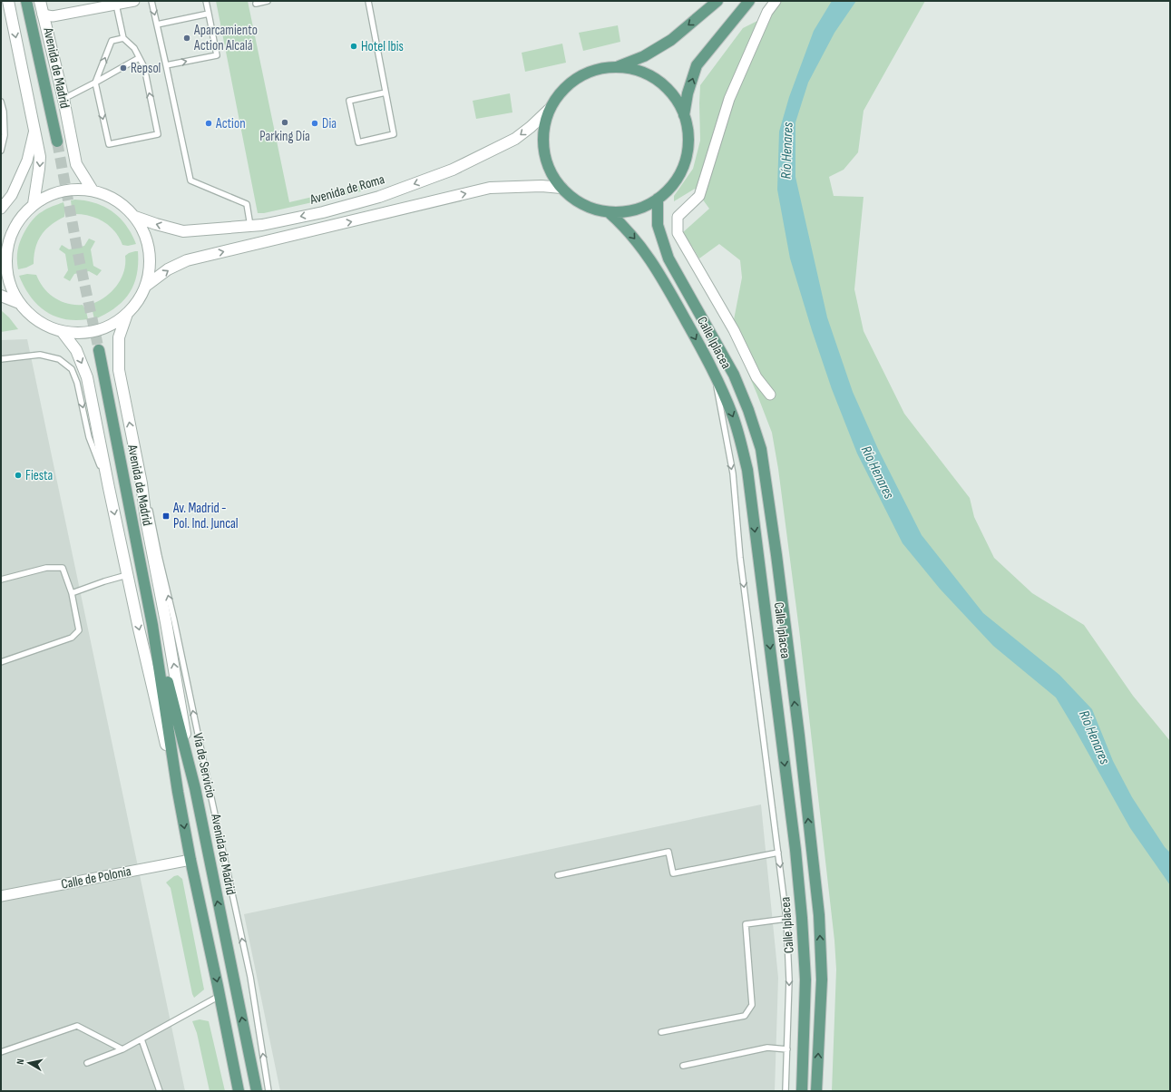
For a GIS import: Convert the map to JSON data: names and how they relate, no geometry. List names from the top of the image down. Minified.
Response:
{"streets":{"main road":["Avenida de Madrid","Calle Iplacea"],"street":["Avenida de Roma","Calle de Polonia"],"lane":["Vía de Servicio"]},"crossings":[["Avenida de Madrid","Calle de Polonia"]],"one_way":["Vía de Servicio"],"water":["Río Henares"],"places":{"other":["Aparcamiento Action Alcalá","Hotel Ibis","Repsol","Parking Día","Action","Dia","Fiesta"],"transit":["Av. Madrid - Pol. Ind. Juncal"]},"north":"left"}
